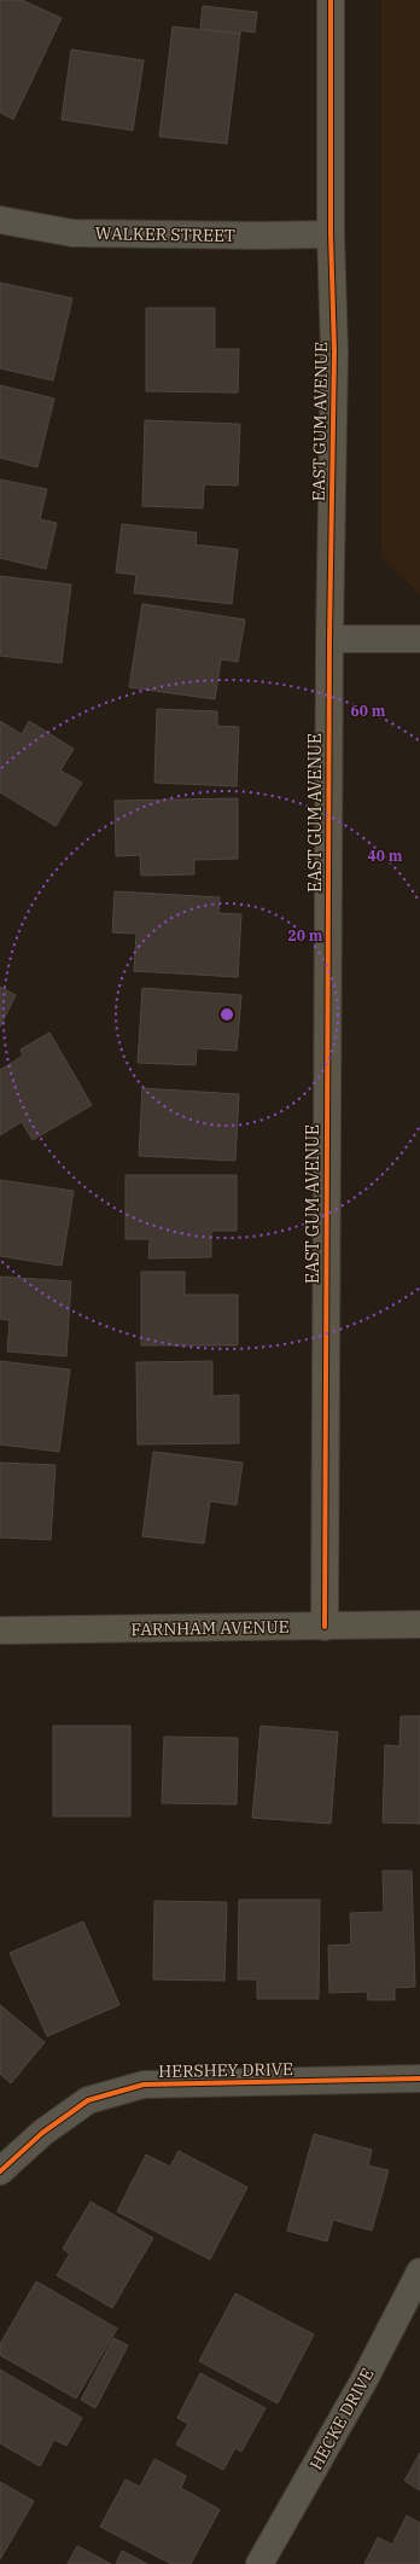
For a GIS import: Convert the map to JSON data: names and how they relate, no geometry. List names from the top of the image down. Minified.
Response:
{"streets":{"street":["WALKER STREET","EAST GUM AVENUE","FARNHAM AVENUE","HERSHEY DRIVE","HECKE DRIVE"]},"crossings":[["WALKER STREET","EAST GUM AVENUE"],["EAST GUM AVENUE","FARNHAM AVENUE"]],"rings":["60 m","40 m","20 m"]}
